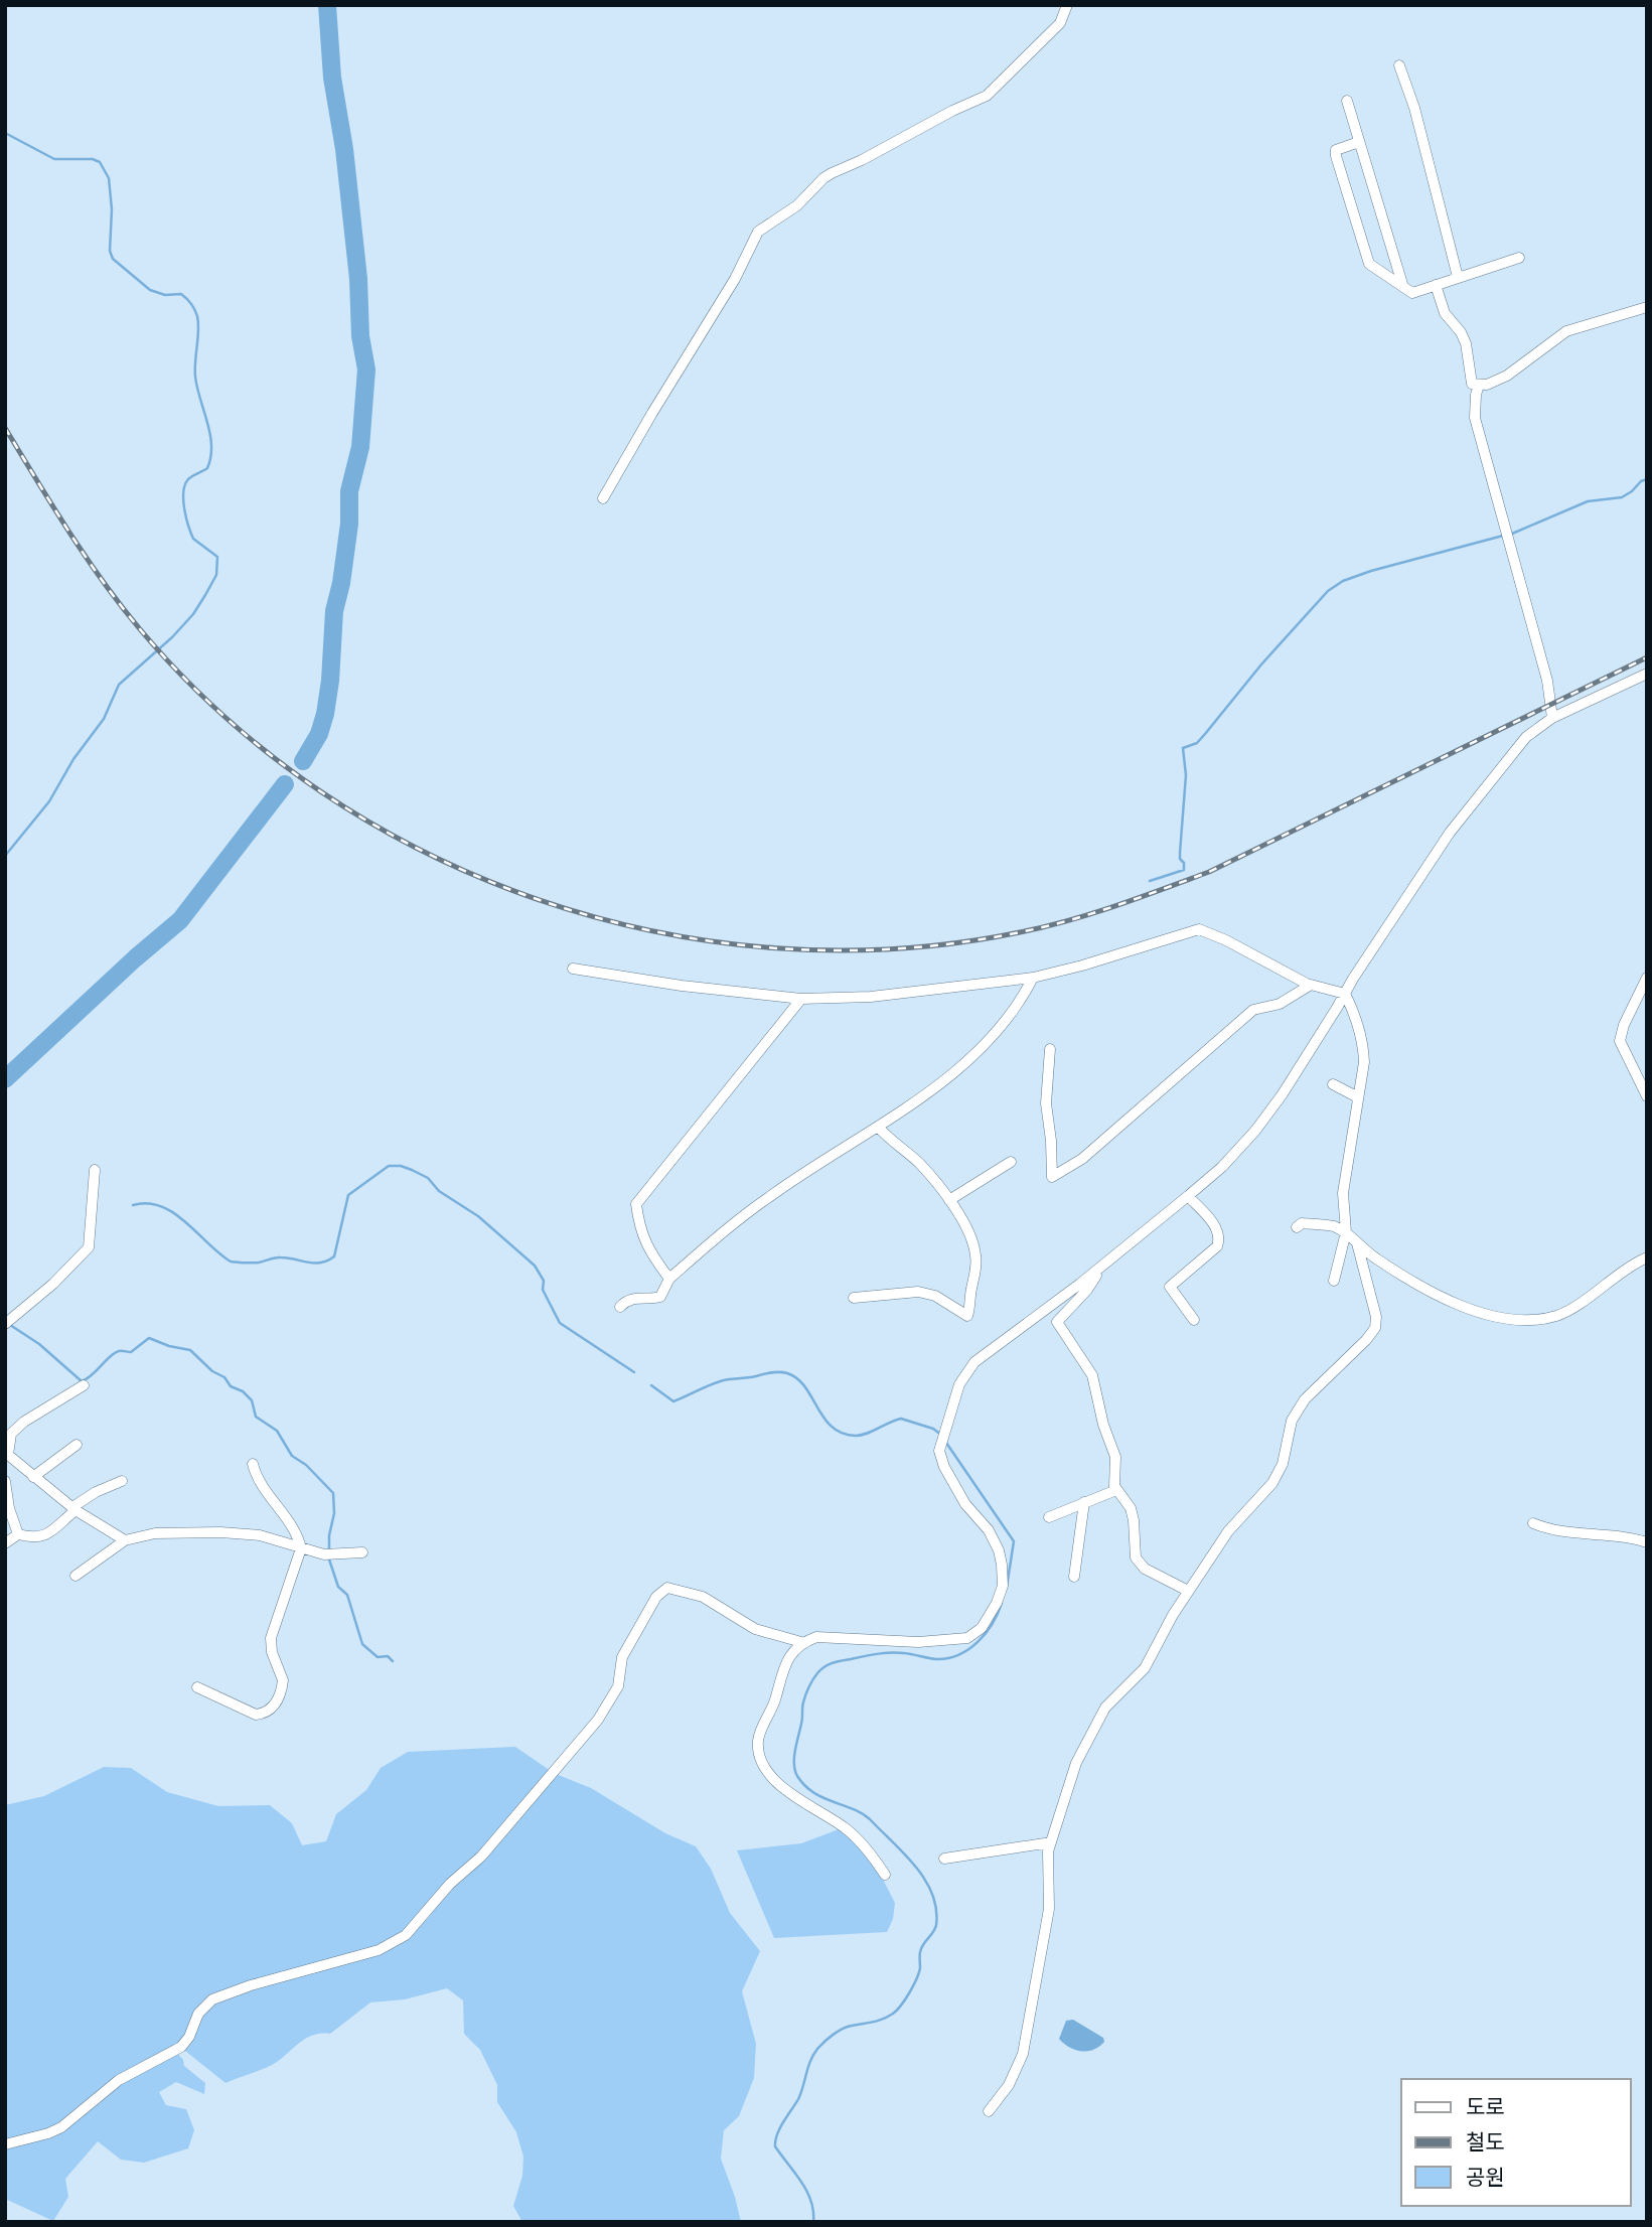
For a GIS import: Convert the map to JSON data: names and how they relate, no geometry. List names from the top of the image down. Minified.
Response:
{"legend":["도로","철도","공원"]}
